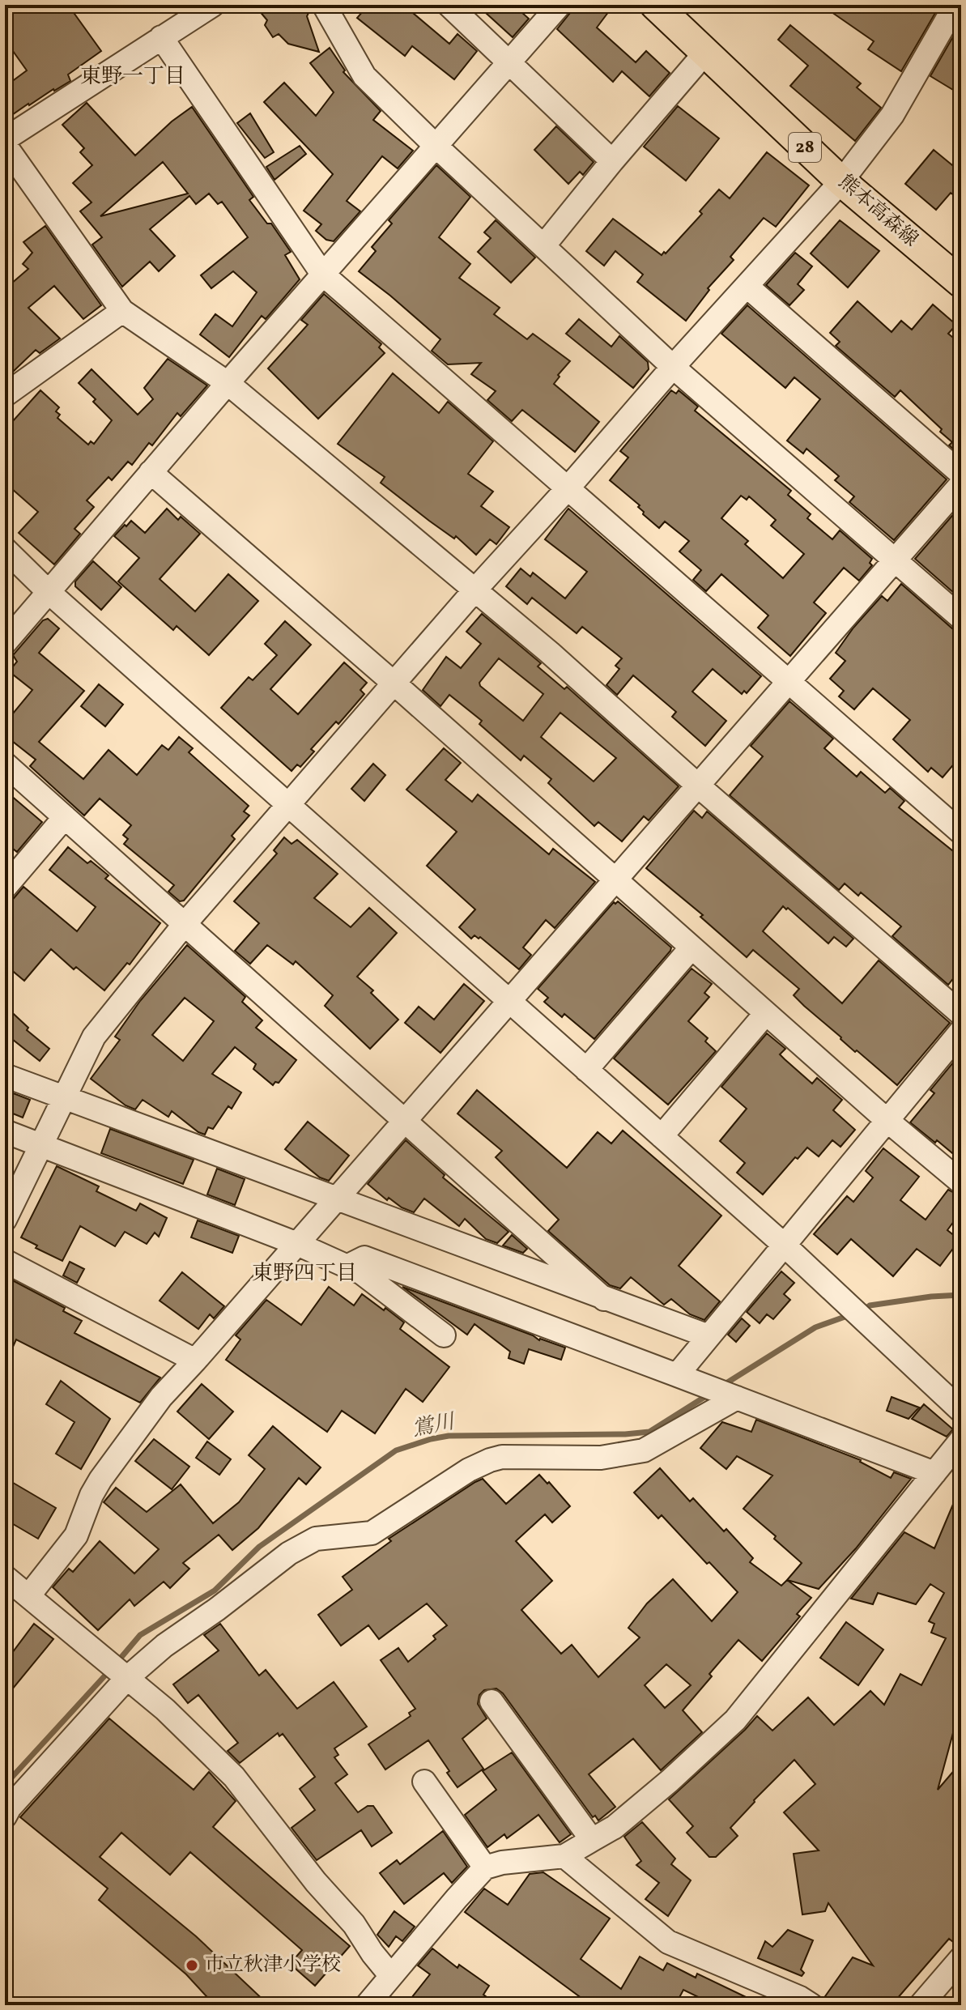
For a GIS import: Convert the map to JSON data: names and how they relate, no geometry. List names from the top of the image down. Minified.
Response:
{"streets":{"main road":["28","熊本高森線"]},"districts":["東野一丁目","東野四丁目"],"water":["鴬川"],"places":["市立秋津小学校"]}
